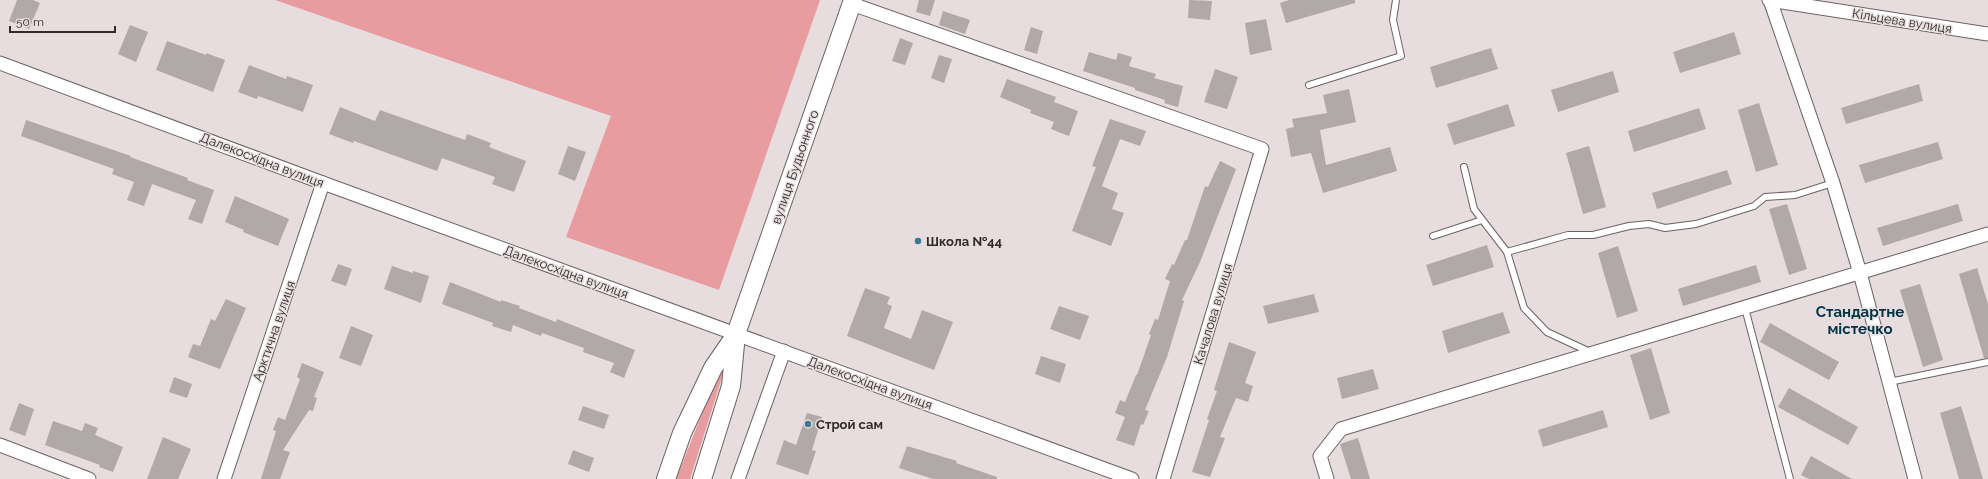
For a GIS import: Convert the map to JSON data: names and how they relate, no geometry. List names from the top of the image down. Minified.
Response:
{"streets":{"main road":["вулиця Будьонного"],"street":["Кільцева вулиця","Далекосхідна вулиця","Качалова вулиця","Арктична вулиця"]},"crossings":[["Далекосхідна вулиця","вулиця Будьонного"],["Далекосхідна вулиця","Арктична вулиця"],["вулиця Будьонного","Качалова вулиця"]],"districts":["Стандартне містечко"],"places":["Школа №44","Строй сам"],"scale_bar":"50 m"}
